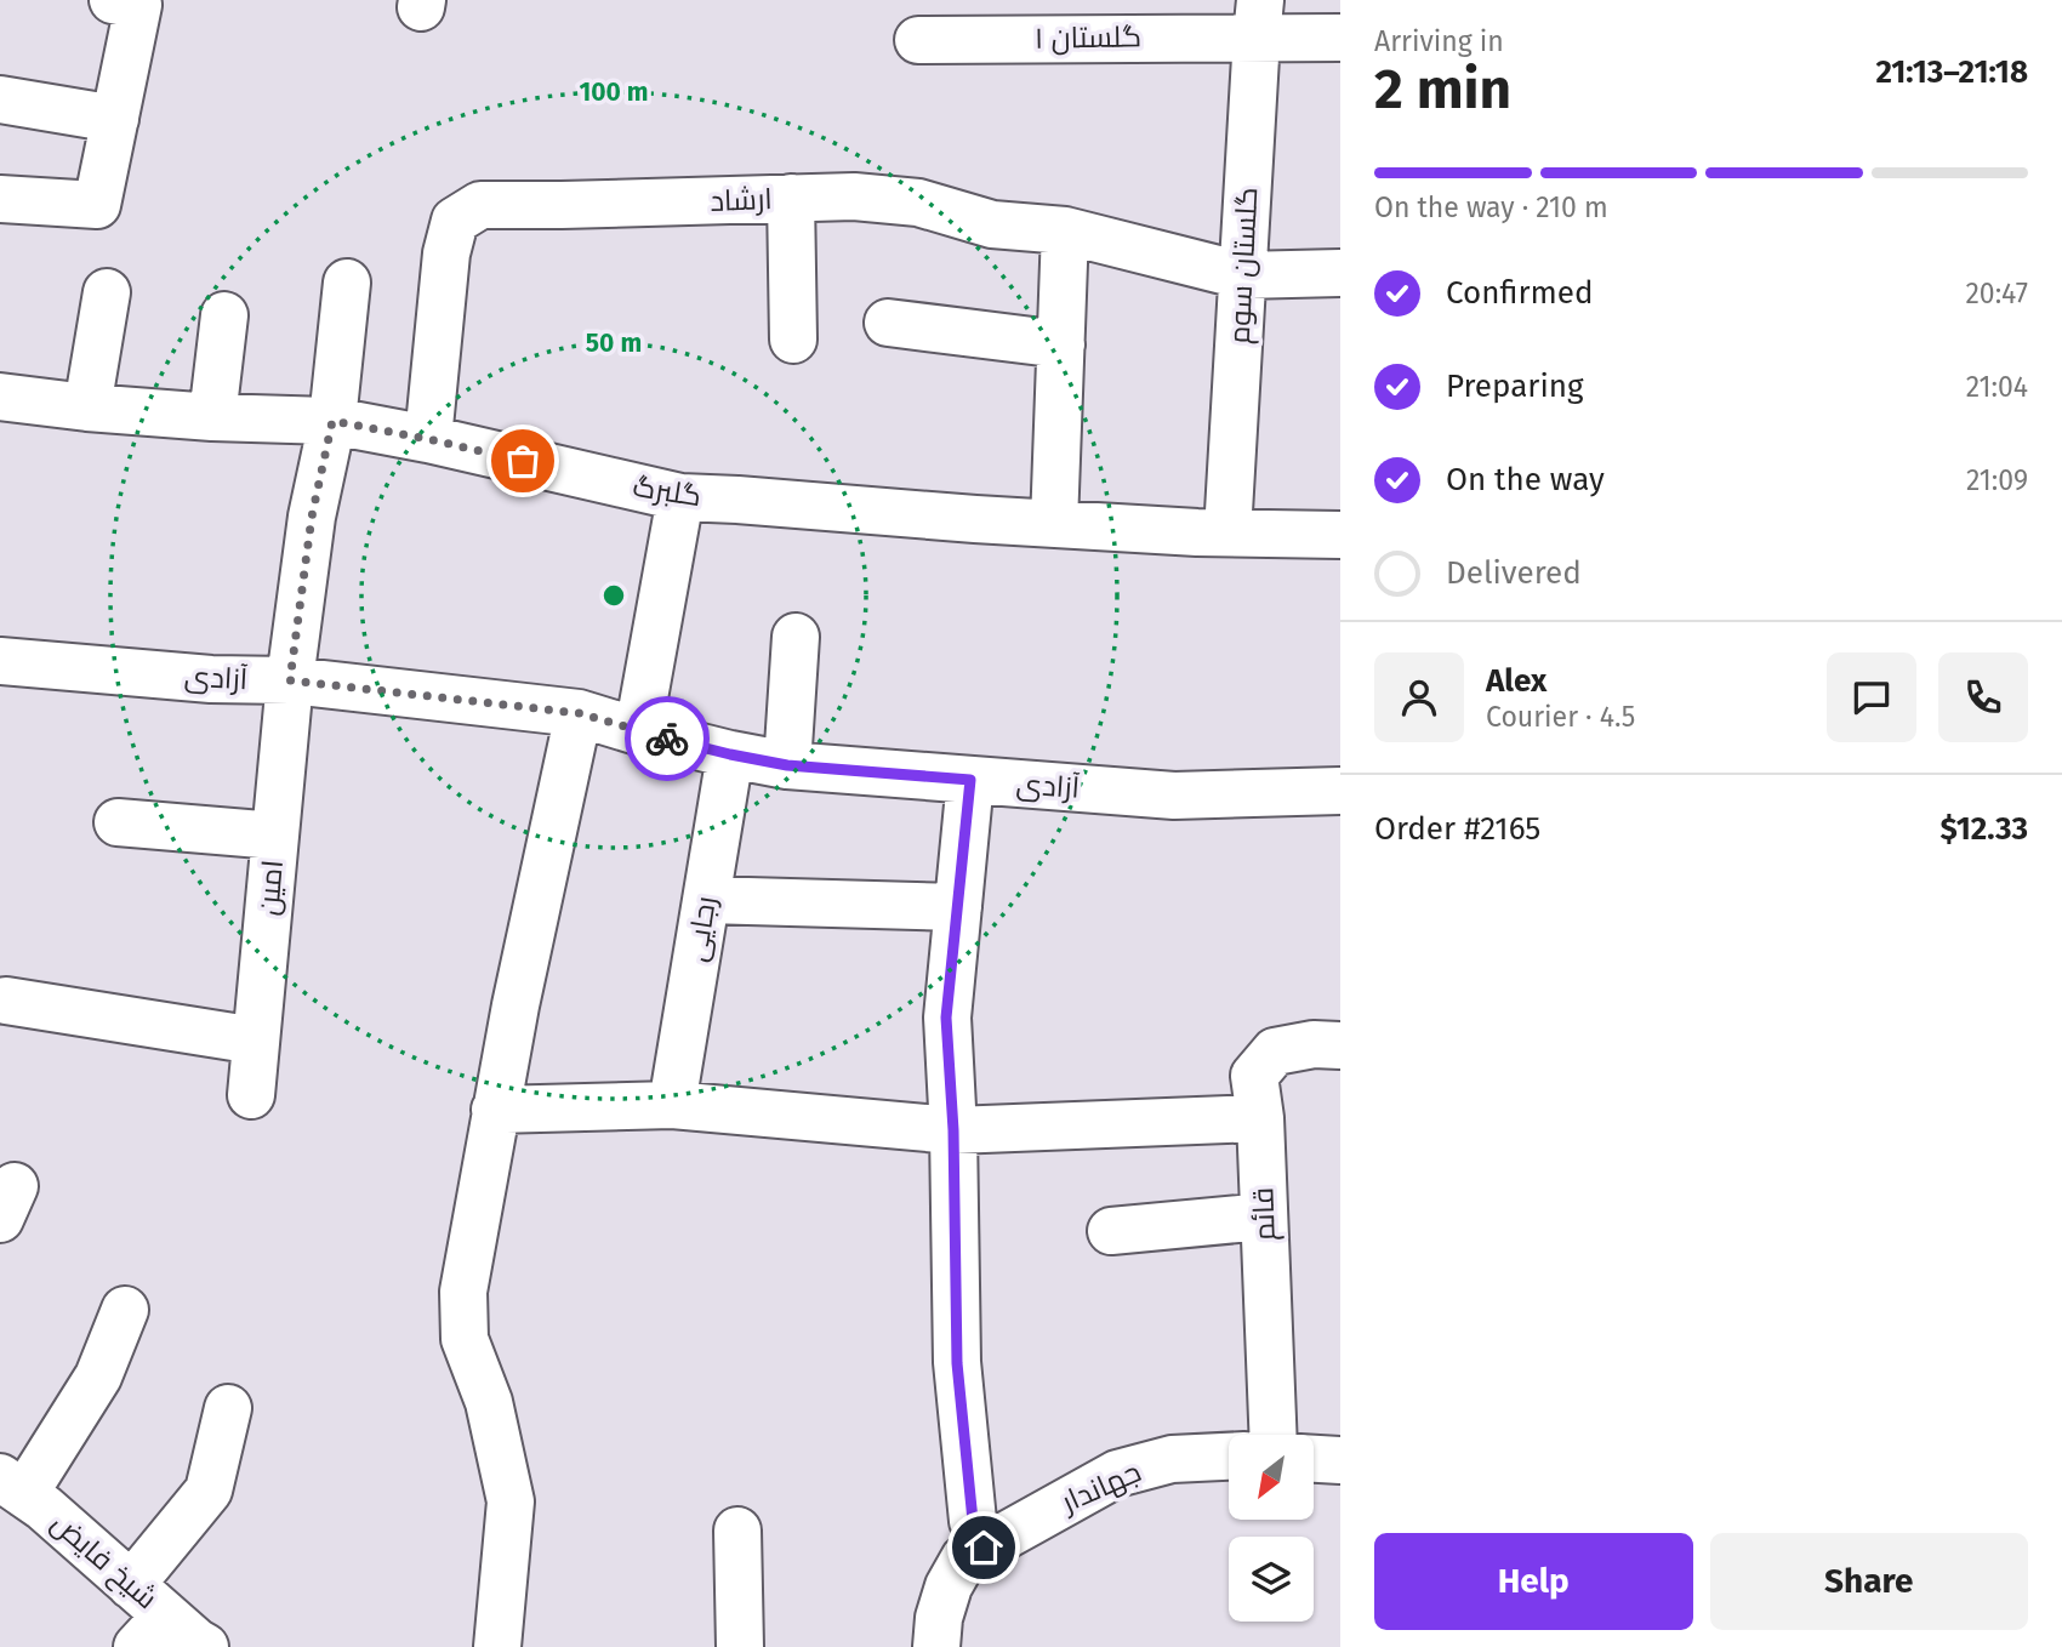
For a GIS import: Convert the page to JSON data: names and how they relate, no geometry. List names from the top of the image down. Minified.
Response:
{"streets":{"street":["گلستان ۱","ارشاد","گلستان سوم","گلبرگ","آزادی","امین","رجایی","قائم","جهاندار","شیخ فایض"]},"crossings":[["گلستان ۱","گلستان سوم"],["ارشاد","گلستان سوم"],["ارشاد","گلبرگ"],["گلستان سوم","گلبرگ"],["گلبرگ","امین"],["آزادی","امین"],["آزادی","رجایی"]],"north":"bottom left","page":{"heading":["2 min","Arriving in","21:13–21:18"],"panel":["Alex","Courier · 4.5","Order #2165","$12.33"],"bar":"On the way · 210 m","list":[["Confirmed","20:47"],["Preparing","21:04"],["On the way","21:09"],"Delivered"],"buttons":["Help","Share"]},"rings":["100 m","50 m"]}
